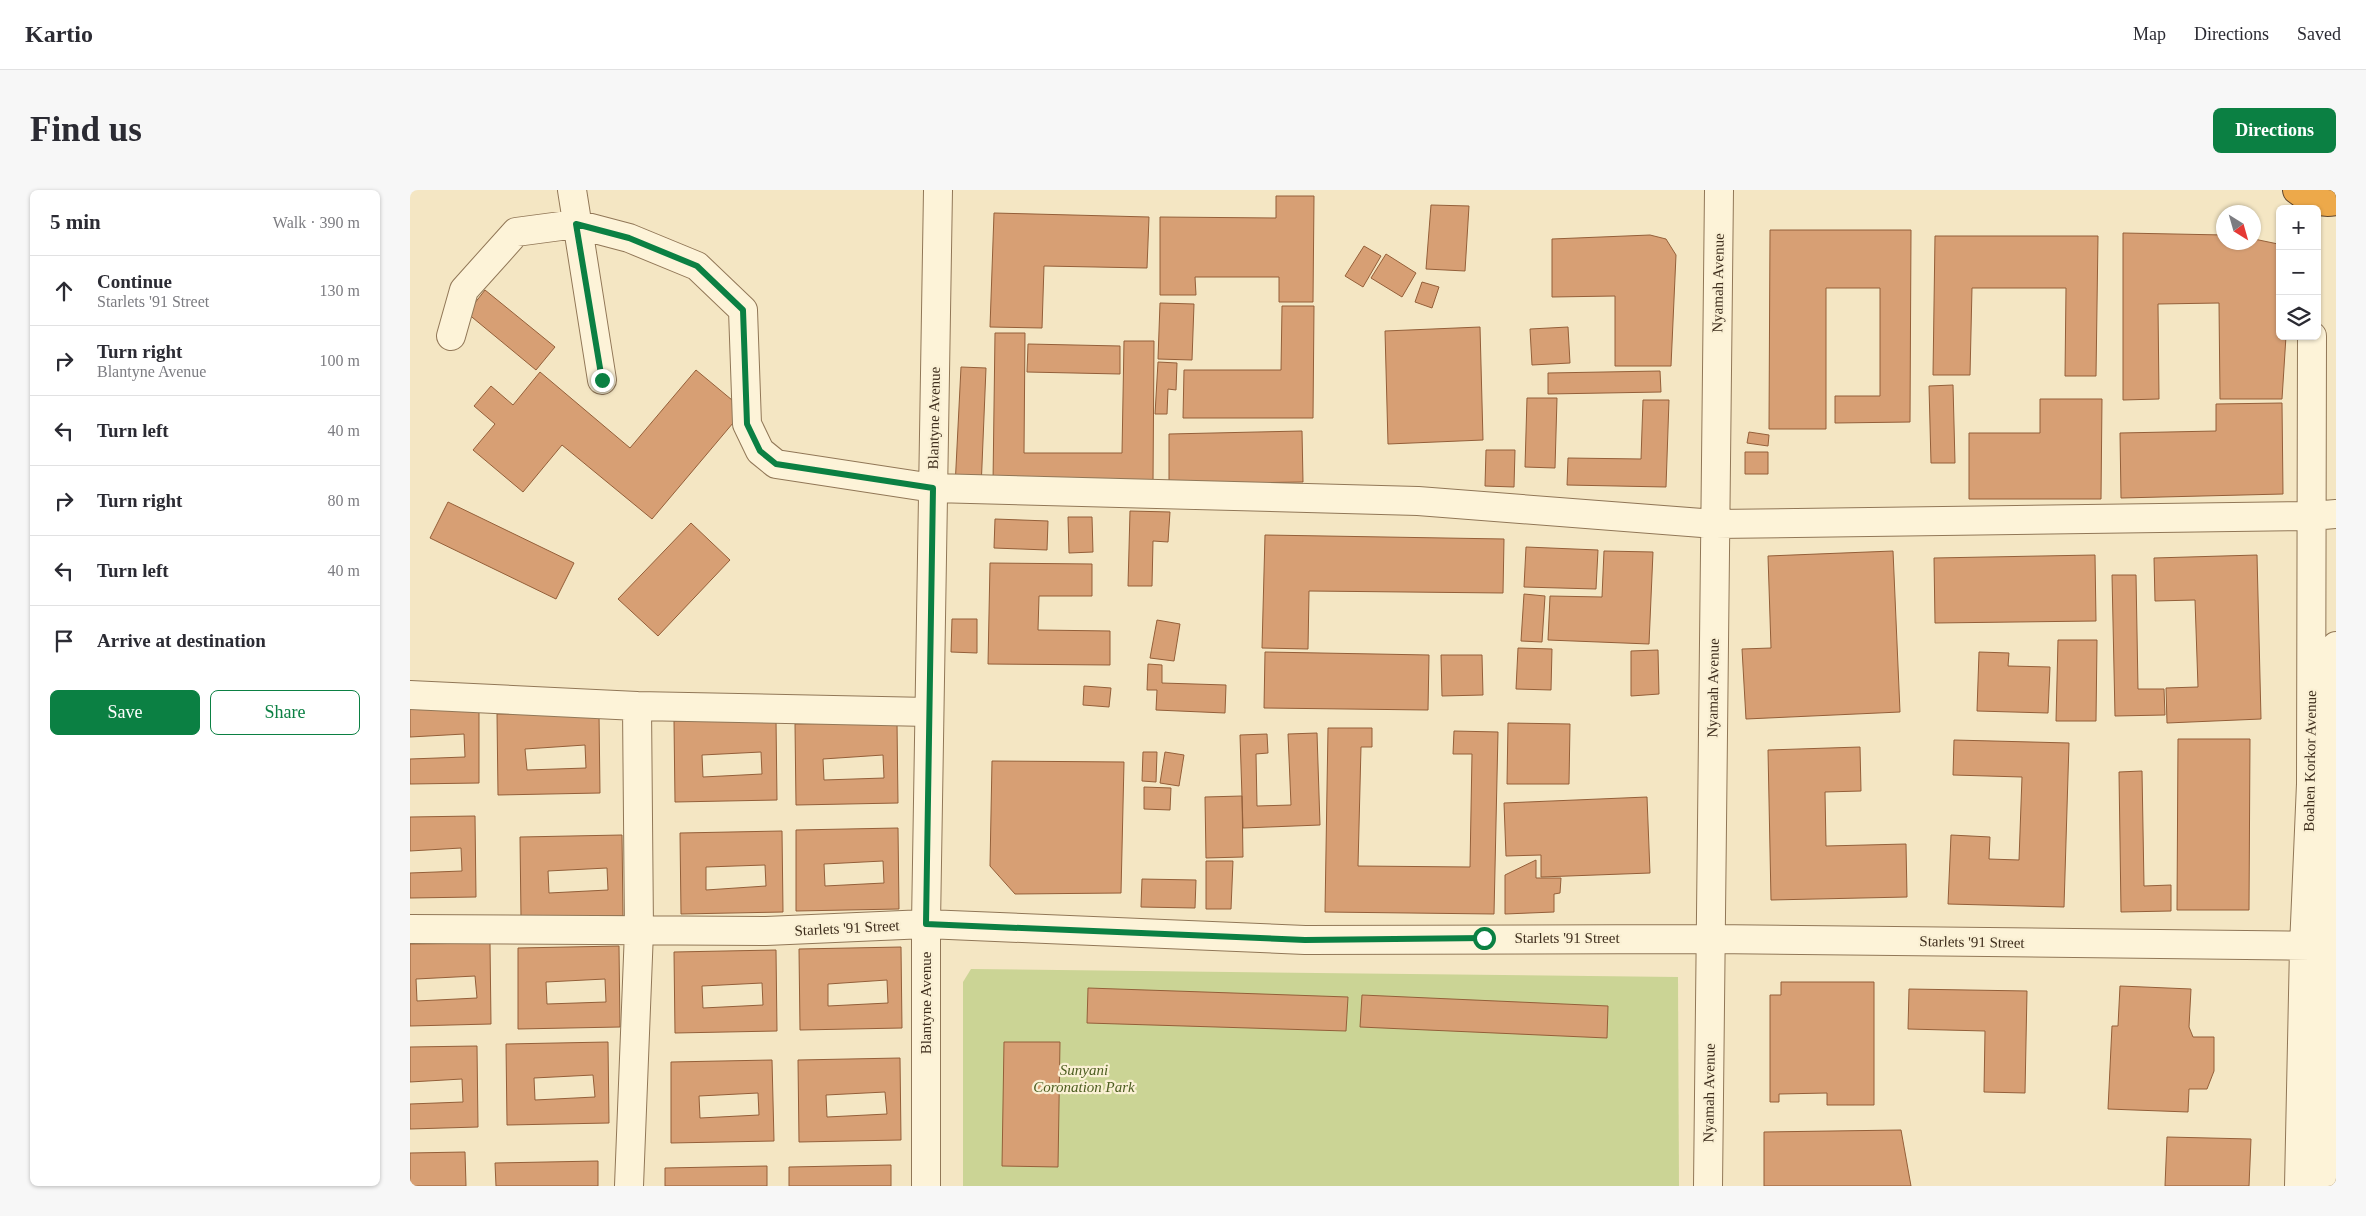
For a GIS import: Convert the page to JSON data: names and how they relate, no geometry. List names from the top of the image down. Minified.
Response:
{"streets":{"street":["Nyamah Avenue","Blantyne Avenue","Boahen Korkor Avenue","Starlets '91 Street"]},"crossings":[["Nyamah Avenue","Starlets '91 Street"],["Blantyne Avenue","Starlets '91 Street"],["Boahen Korkor Avenue","Starlets '91 Street"]],"parks":["Sunyani Coronation Park"],"north":"bottom right","page":{"header":"Kartio","nav":["Map","Directions","Saved"],"buttons":["Directions",["Save","Share"]],"title":"Find us","heading":["5 min","Walk · 390 m"],"map_buttons":["+","−"],"list":[["Continue","Starlets '91 Street","130 m"],["Turn right","Blantyne Avenue","100 m"],["Turn left","40 m"],["Turn right","80 m"],["Turn left","40 m"],"Arrive at destination"]}}
